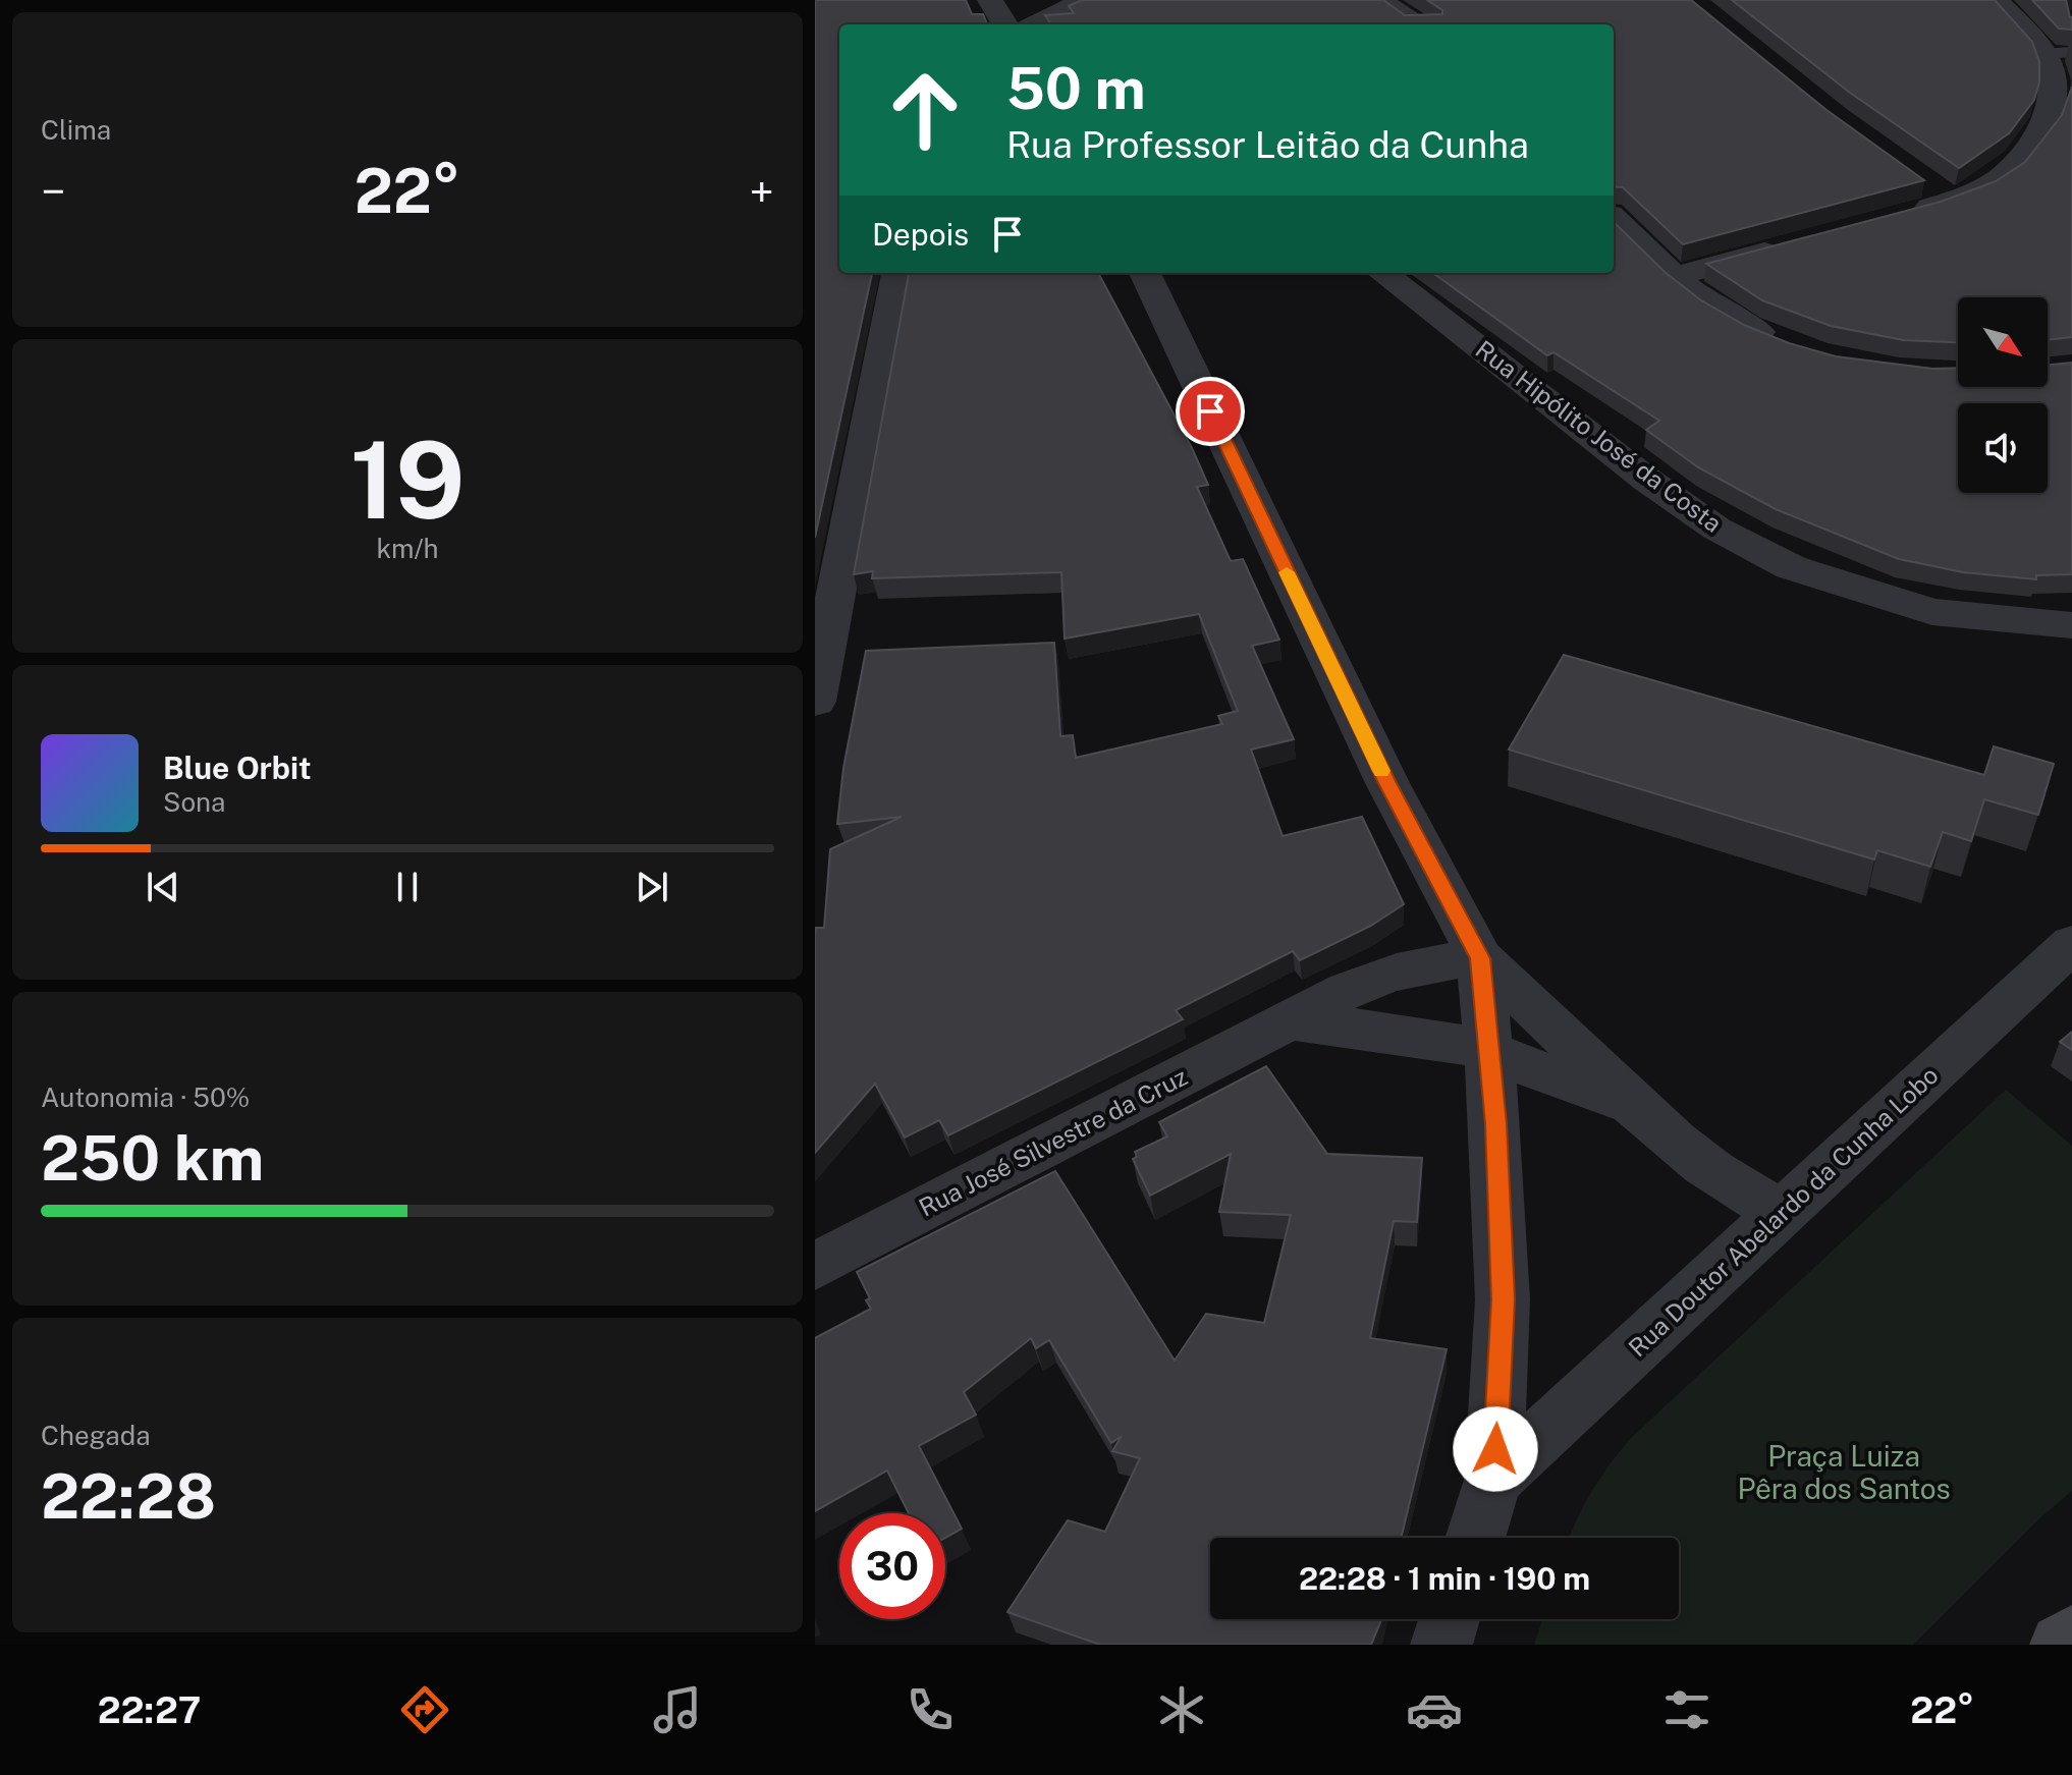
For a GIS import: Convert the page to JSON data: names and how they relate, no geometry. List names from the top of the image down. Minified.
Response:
{"streets":{"street":["Rua Hipólito José da Costa","Rua José Silvestre da Cruz","Rua Doutor Abelardo da Cunha Lobo"]},"parks":["Praça Luiza Pêra dos Santos"],"north":"bottom right","page":{"tile":["Clima",["19","km/h"],["Autonomia · 50%","250 km"],["Chegada","22:28"]],"turn":["50 m","Rua Professor Leitão da Cunha"],"heat":["−","22°","+"],"then":"Depois","song":["Blue Orbit","Sona"],"limit":"30","trip":"22:28 · 1 min · 190 m","tabs":["22:27","22°"]}}
